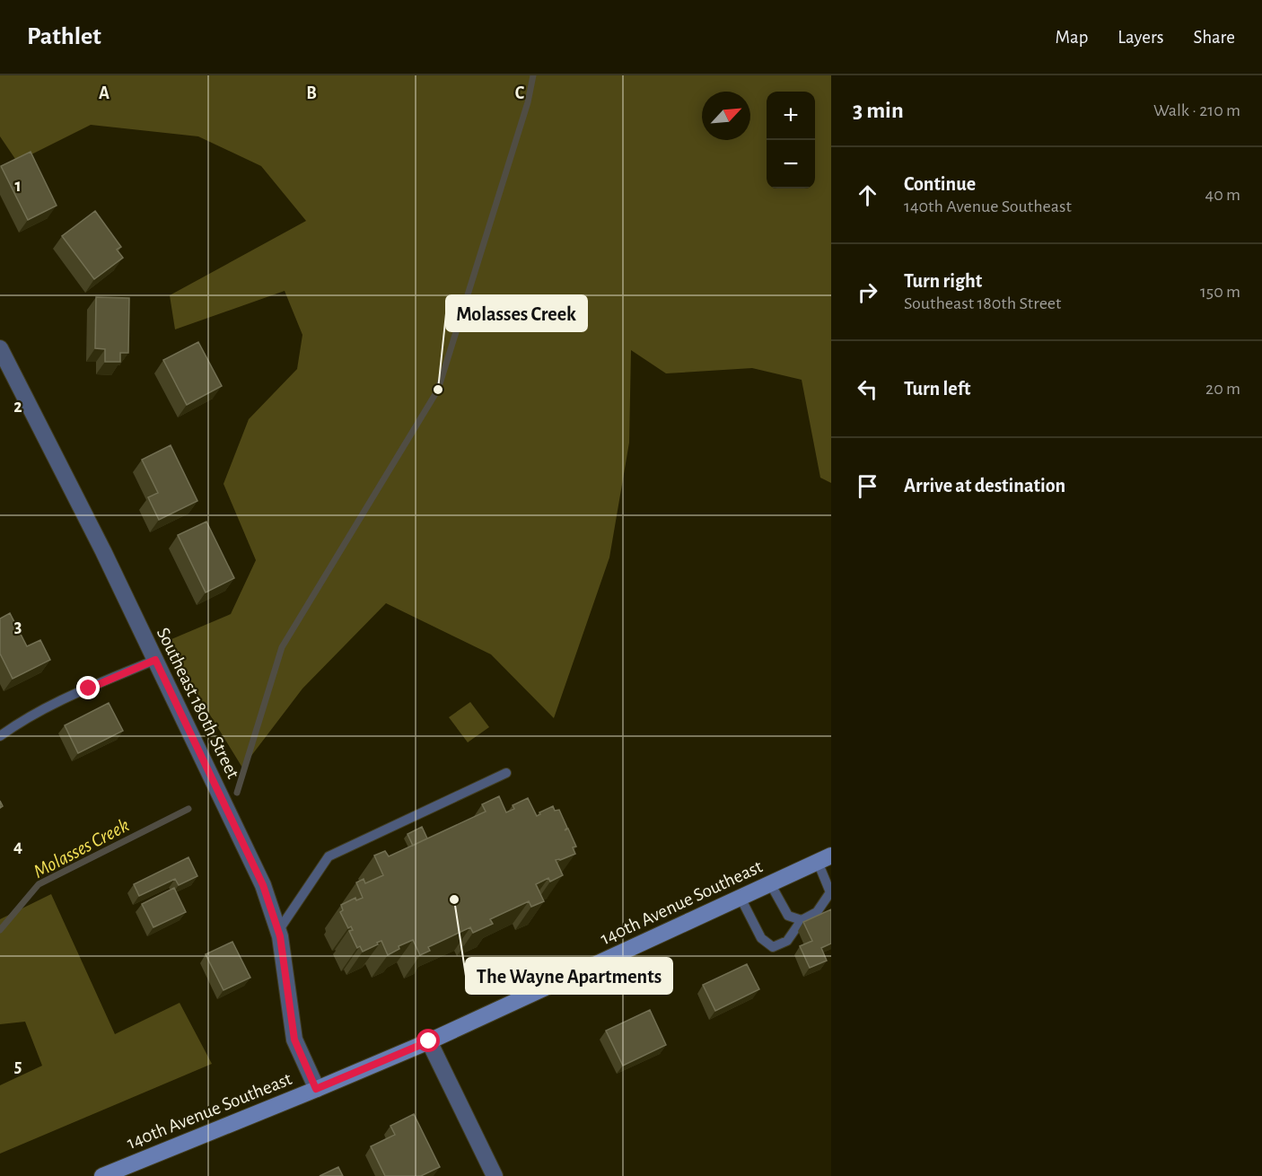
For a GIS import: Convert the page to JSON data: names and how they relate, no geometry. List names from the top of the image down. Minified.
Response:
{"streets":{"main road":["140th Avenue Southeast"],"street":["Southeast 180th Street"]},"crossings":[["Southeast 180th Street","140th Avenue Southeast"]],"water":["Molasses Creek"],"places":["Molasses Creek","The Wayne Apartments"],"north":"top right","page":{"header":"Pathlet","nav":["Map","Layers","Share"],"heading":["3 min","Walk · 210 m"],"map_buttons":["+","−"],"list":[["Continue","140th Avenue Southeast","40 m"],["Turn right","Southeast 180th Street","150 m"],["Turn left","20 m"],"Arrive at destination"]},"grid":{"columns":["A","B","C"],"rows":["1","2","3","4","5"]}}
